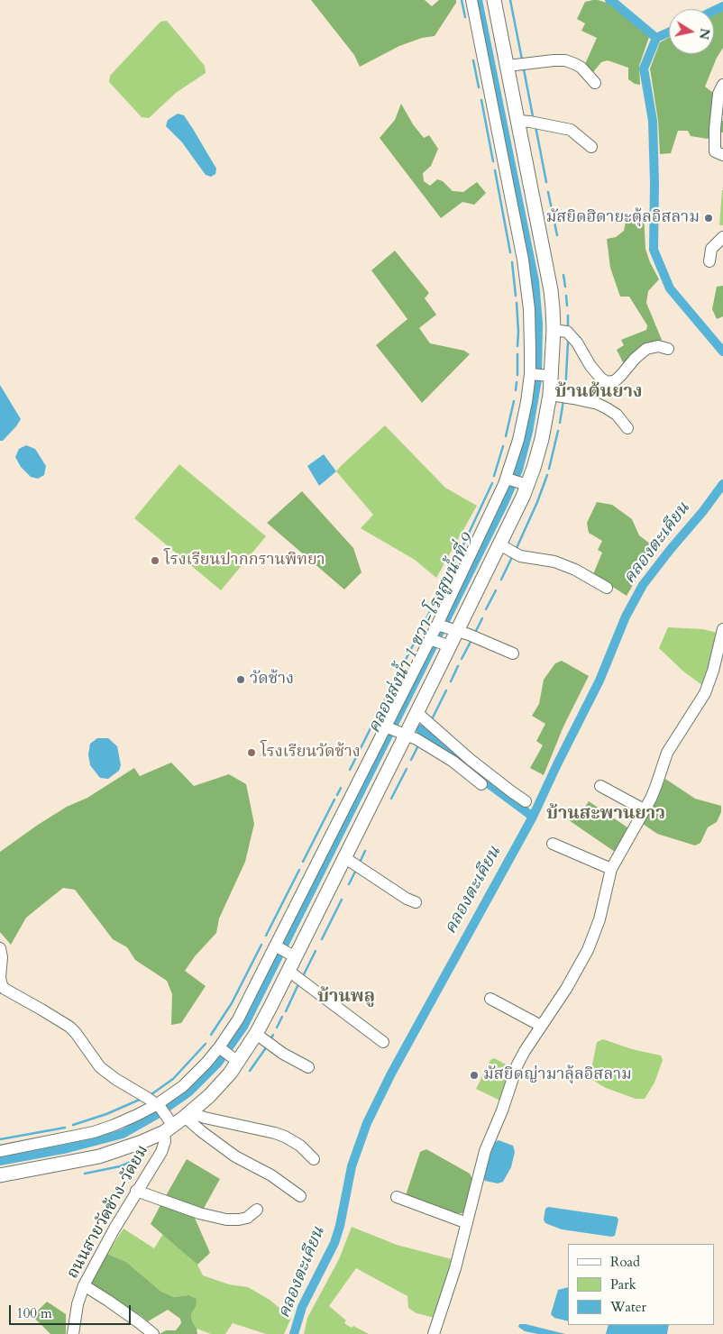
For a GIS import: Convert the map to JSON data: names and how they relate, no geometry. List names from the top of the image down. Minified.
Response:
{"streets":{"street":["ถนนสายวัดช้าง-วัดยม"]},"districts":["บ้านต้นยาง","บ้านสะพานยาว","บ้านพลู"],"water":["คลองตะเคียน","คลองส่งน้ำ 1 ขวา-โรงสูบน้ำที่ 9"],"places":["มัสยิดฮิดายะตุ้ลอิสลาม","โรงเรียนปากกรานพิทยา","วัดช้าง","โรงเรียนวัดช้าง","มัสยิดญ่ามาลุ้ลอิสลาม"],"legend":["Road","Park","Water"],"scale_bar":"100 m","north":"right"}
